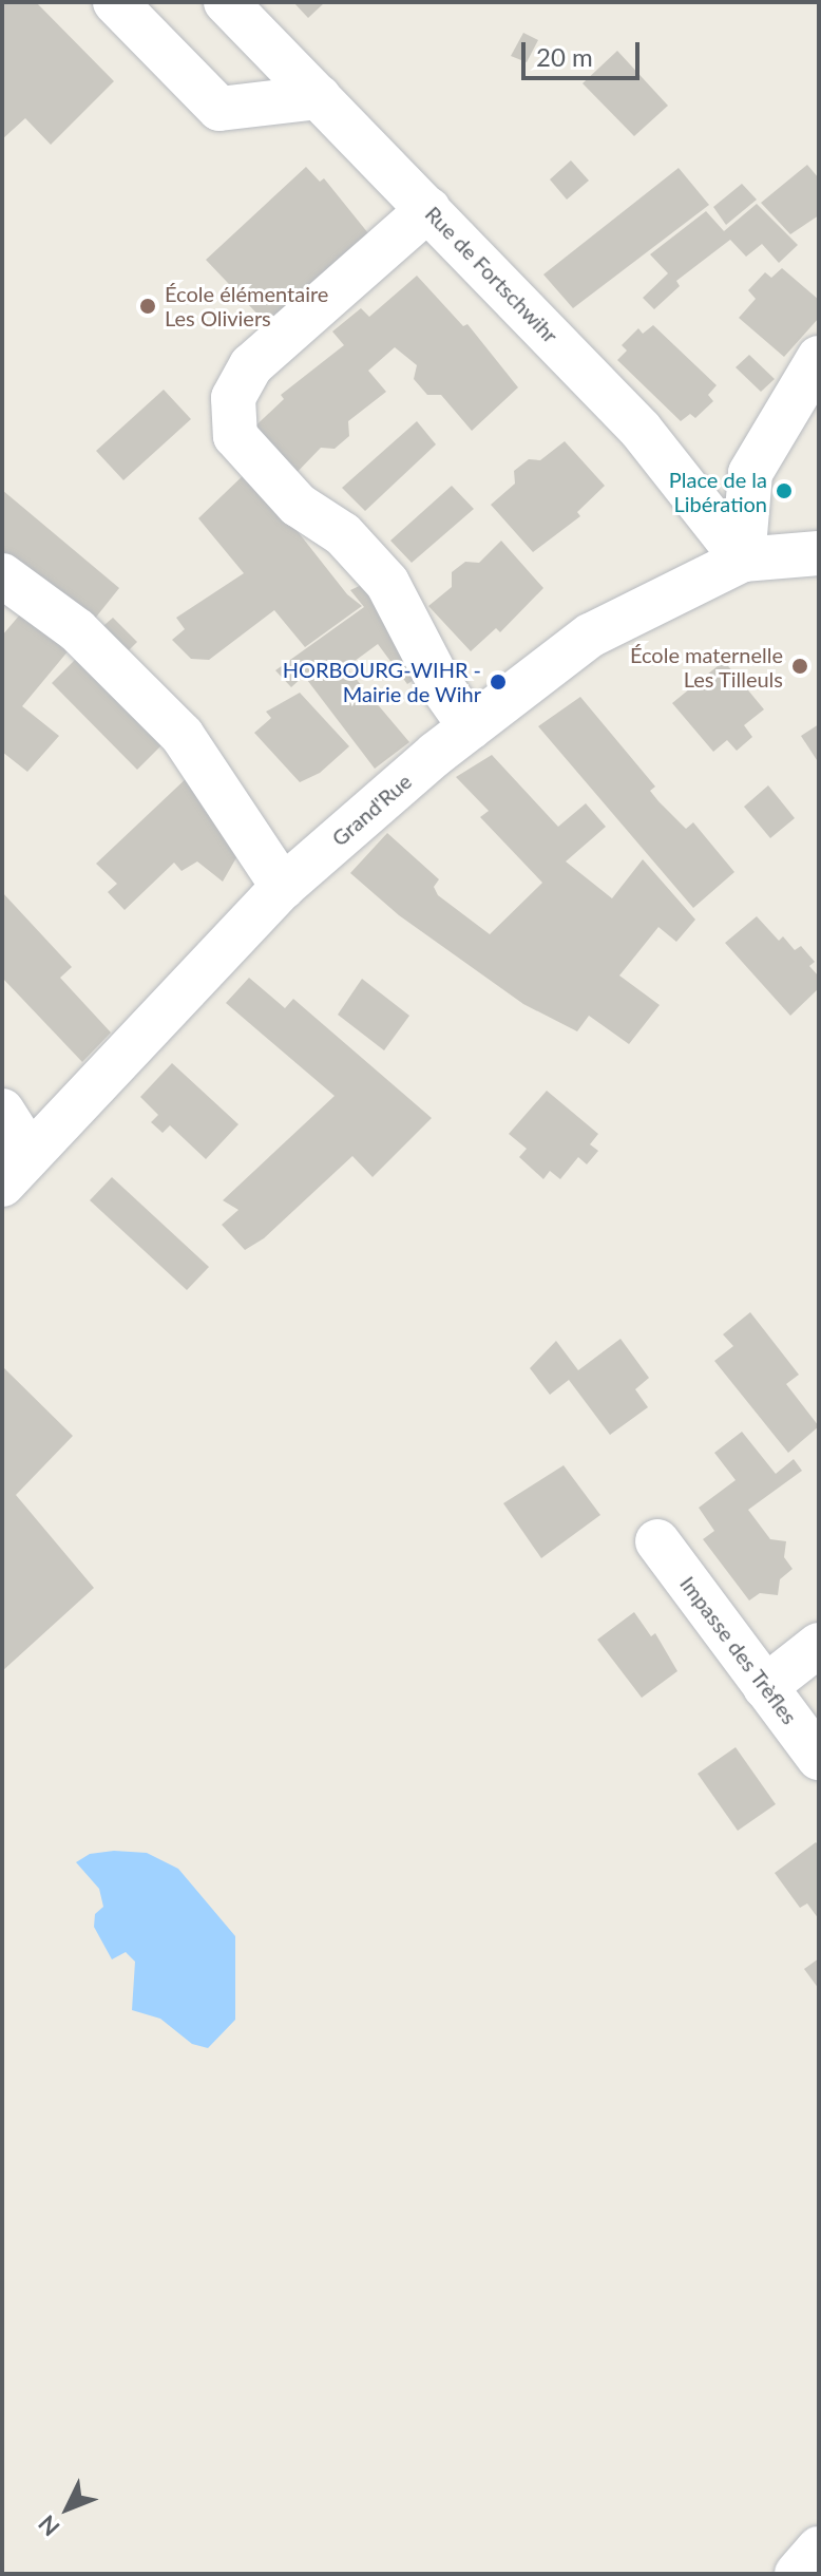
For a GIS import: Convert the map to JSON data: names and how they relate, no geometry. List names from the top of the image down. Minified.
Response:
{"streets":{"street":["Rue de Fortschwihr","Grand'Rue","Impasse des Trèfles"]},"crossings":[["Rue de Fortschwihr","Grand'Rue"]],"places":["École élémentaire Les Oliviers","Place de la Libération","École maternelle Les Tilleuls","HORBOURG-WIHR - Mairie de Wihr"],"scale_bar":"20 m","north":"bottom left"}
